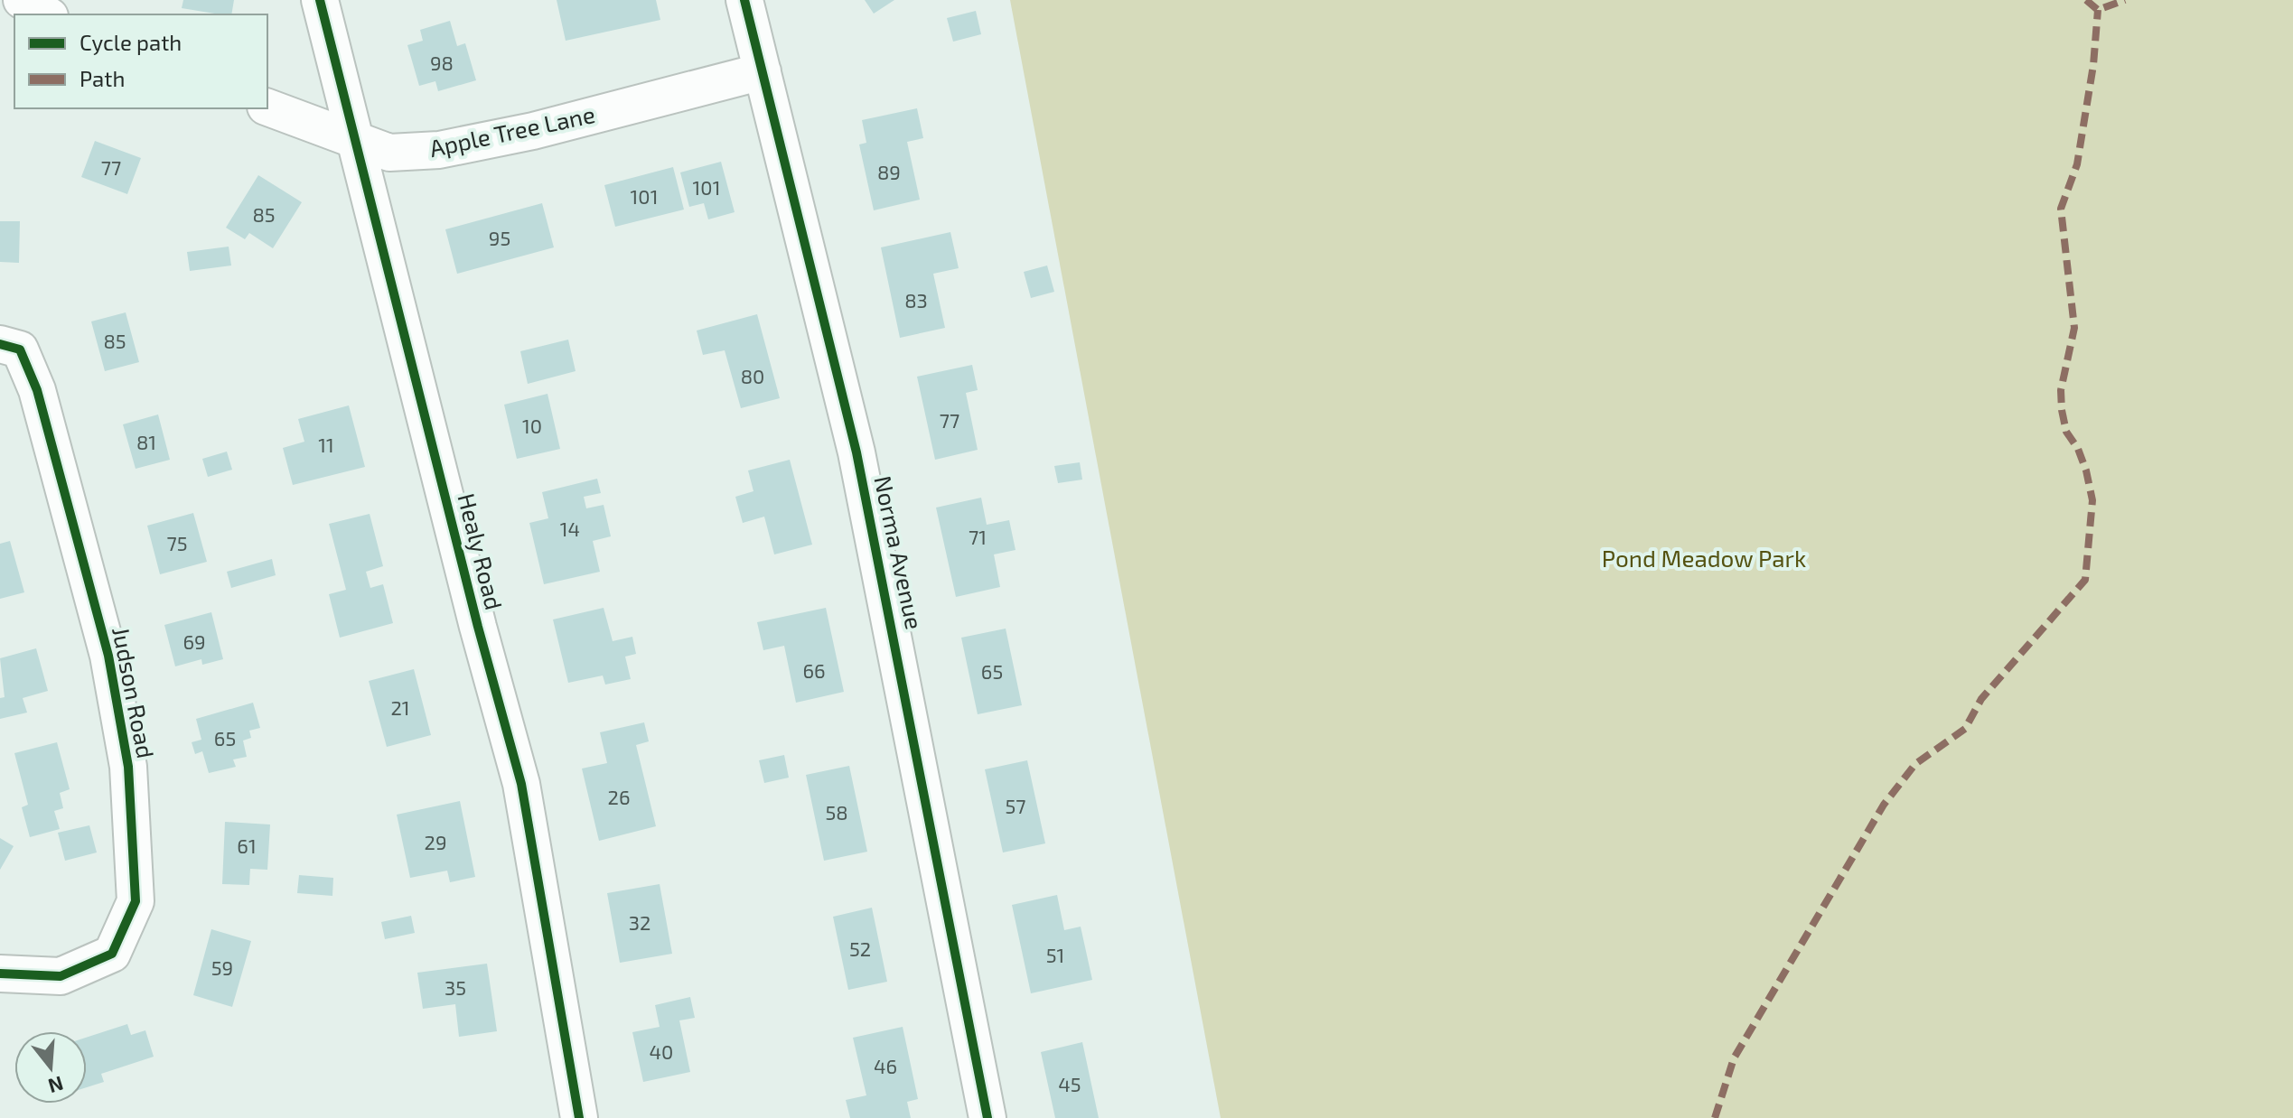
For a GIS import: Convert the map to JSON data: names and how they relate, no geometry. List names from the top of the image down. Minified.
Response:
{"streets":{"street":["Apple Tree Lane","Healy Road","Norma Avenue","Judson Road"]},"crossings":[["Apple Tree Lane","Healy Road"],["Apple Tree Lane","Norma Avenue"]],"parks":["Pond Meadow Park"],"house_numbers":["98","77","89","101","101","85","95","83","85","80","77","10","81","11","14","71","75","69","66","65","21","65","26","57","58","29","61","32","52","51","59","35","40","46","45"],"legend":["Cycle path","Path"],"north":"bottom"}
